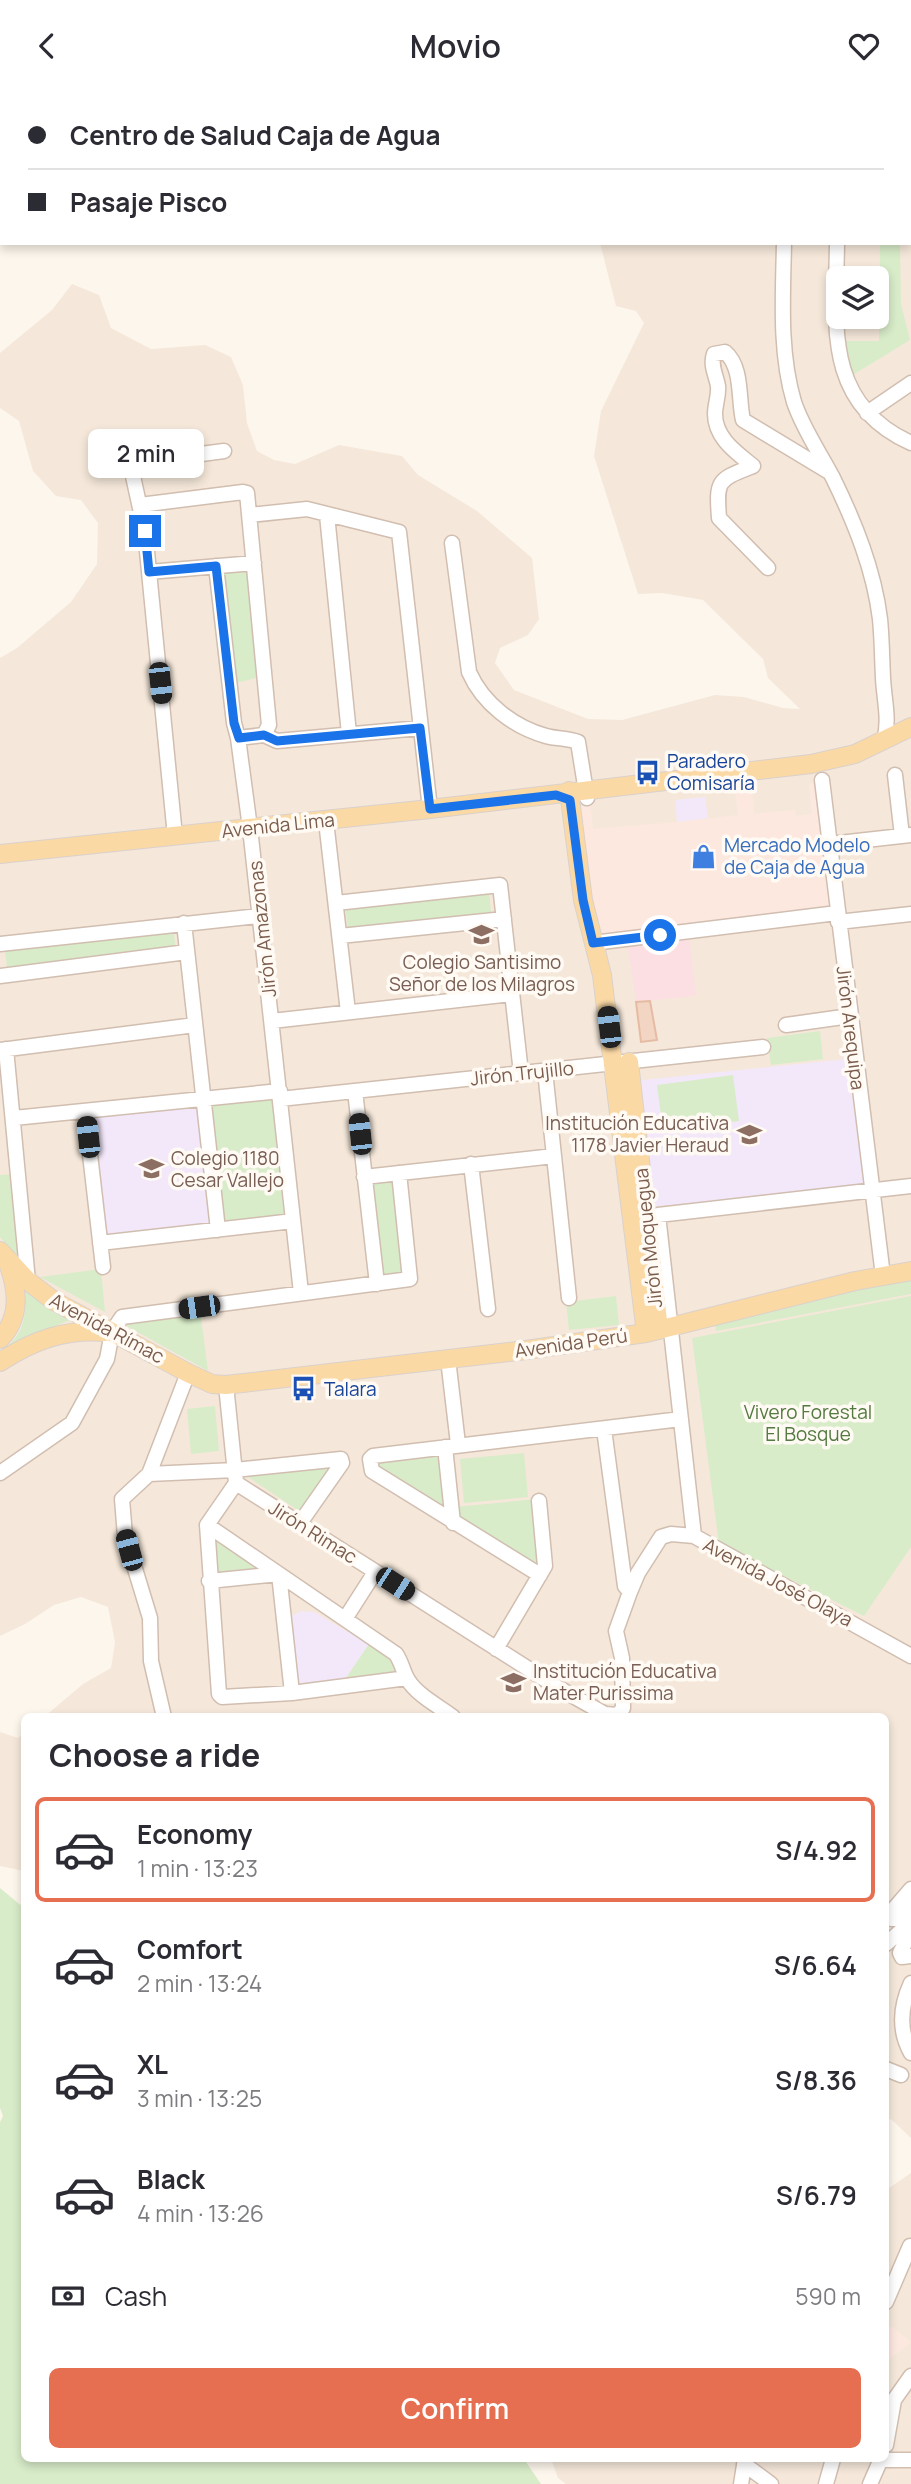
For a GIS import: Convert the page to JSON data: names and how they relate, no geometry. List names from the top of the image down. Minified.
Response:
{"streets":{"main road":["Avenida Lima","Jirón Moquegua","Avenida Rímac","Avenida Perú"],"street":["Jirón Amazonas","Jirón Arequipa","Jirón Trujillo","Jirón Rimac","Avenida José Olaya"]},"crossings":[["Avenida Lima","Jirón Amazonas"],["Avenida Lima","Jirón Moquegua"],["Jirón Amazonas","Jirón Trujillo"],["Jirón Arequipa","Avenida Perú"],["Jirón Trujillo","Jirón Moquegua"],["Jirón Moquegua","Avenida Perú"],["Avenida Rímac","Avenida Perú"]],"parks":["Vivero Forestal El Bosque"],"places":{"bus stop":["Paradero Comisaría","Talara"],"shop":["Mercado Modelo de Caja de Agua"],"school or university":["Colegio Santisimo Señor de los Milagros","Institución Educativa 1178 Javier Heraud","Colegio 1180 Cesar Vallejo","Institución Educativa Mater Purissima"]},"page":{"header":"Movio","banner":["Centro de Salud Caja de Agua","Pasaje Pisco"],"bubble":"2 min","heading":"Choose a ride","list":[{"name":"Economy","note":"1 min · 13:23","value":"S/4.92"},{"name":"Comfort","note":"2 min · 13:24","value":"S/6.64"},{"name":"XL","note":"3 min · 13:25","value":"S/8.36"},{"name":"Black","note":"4 min · 13:26","value":"S/6.79"}],"pay":["Cash","590 m"],"buttons":"Confirm"}}
